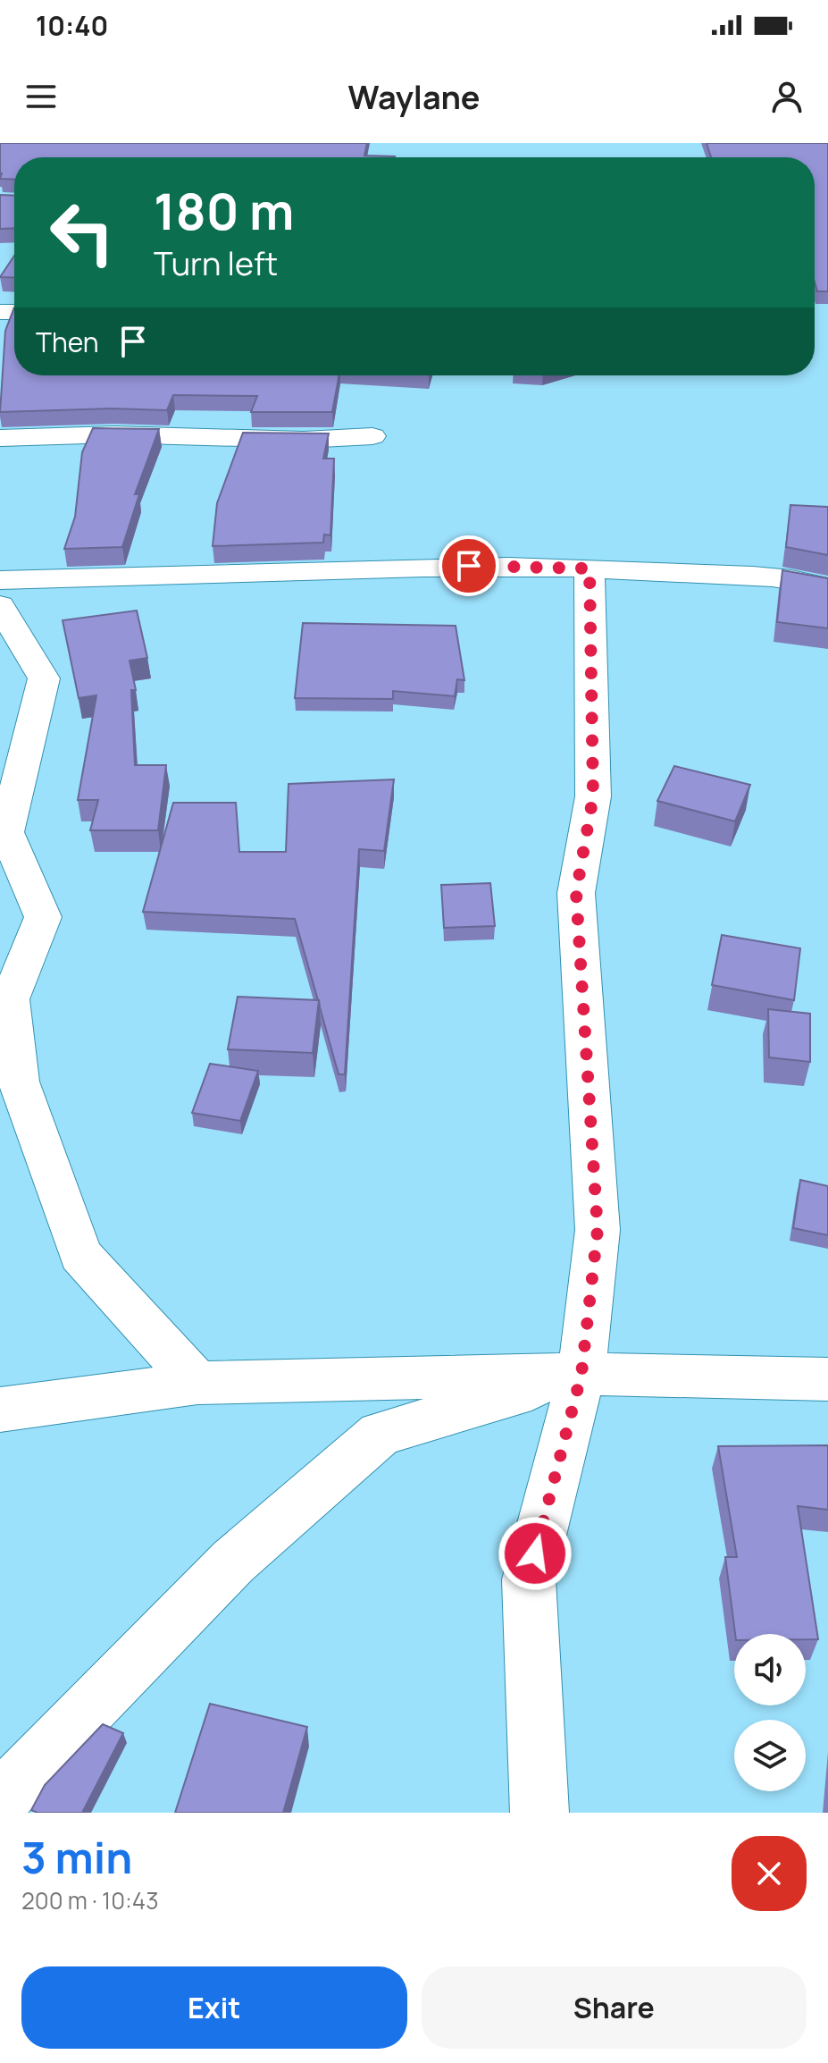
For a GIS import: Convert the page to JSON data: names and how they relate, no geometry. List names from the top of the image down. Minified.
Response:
{"page":{"status":"10:40","header":"Waylane","turn":["180 m","Turn left"],"then":"Then","heading":["3 min","200 m · 10:43"],"buttons":["Exit","Share"]}}
